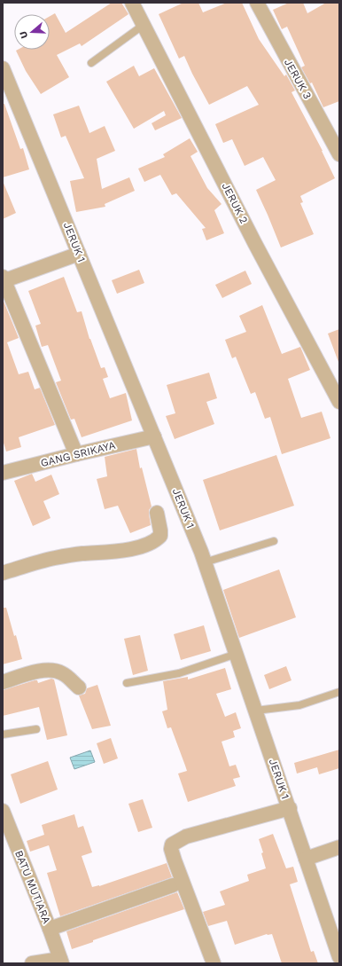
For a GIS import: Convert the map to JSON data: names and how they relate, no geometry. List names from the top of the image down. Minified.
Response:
{"streets":{"street":["JERUK 3","JERUK 2","JERUK 1","GANG SRIKAYA","BATU MUTIARA"]},"crossings":[["JERUK 1","GANG SRIKAYA"]],"north":"left"}
